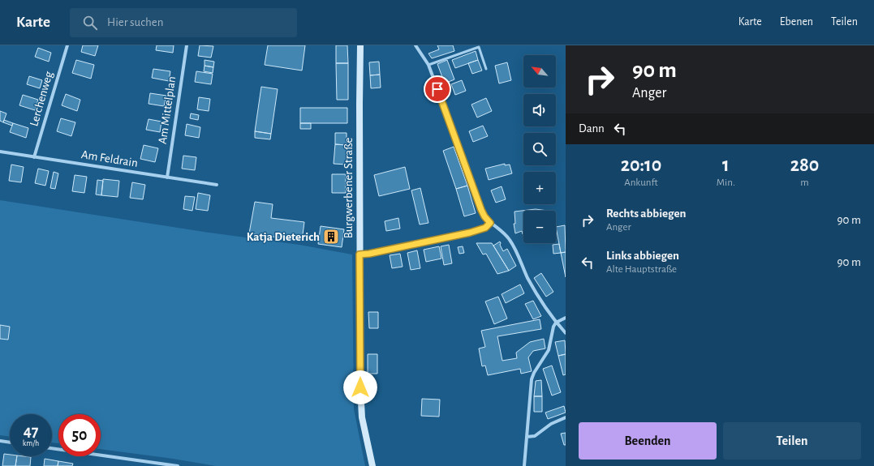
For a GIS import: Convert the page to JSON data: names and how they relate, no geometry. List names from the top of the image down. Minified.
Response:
{"streets":{"main road":["Burgwerbener Straße"],"street":["Lerchenweg","Am Mittelplan","Am Feldrain"]},"crossings":[["Lerchenweg","Am Feldrain"],["Am Mittelplan","Am Feldrain"]],"places":{"building":["Katja Dieterich"]},"north":"top left","page":{"header":"Karte","search":"Hier suchen","nav":["Karte","Ebenen","Teilen"],"turn":["90 m","Anger"],"map_buttons":["+","−"],"then":"Dann","eta":["20:10","Ankunft","1","Min.","280","m"],"list":[{"name":"Rechts abbiegen","note":"Anger","value":"90 m"},{"name":"Links abbiegen","note":"Alte Hauptstraße","value":"90 m"}],"speed":"47 km/h","limit":"50","buttons":["Beenden","Teilen"]}}
